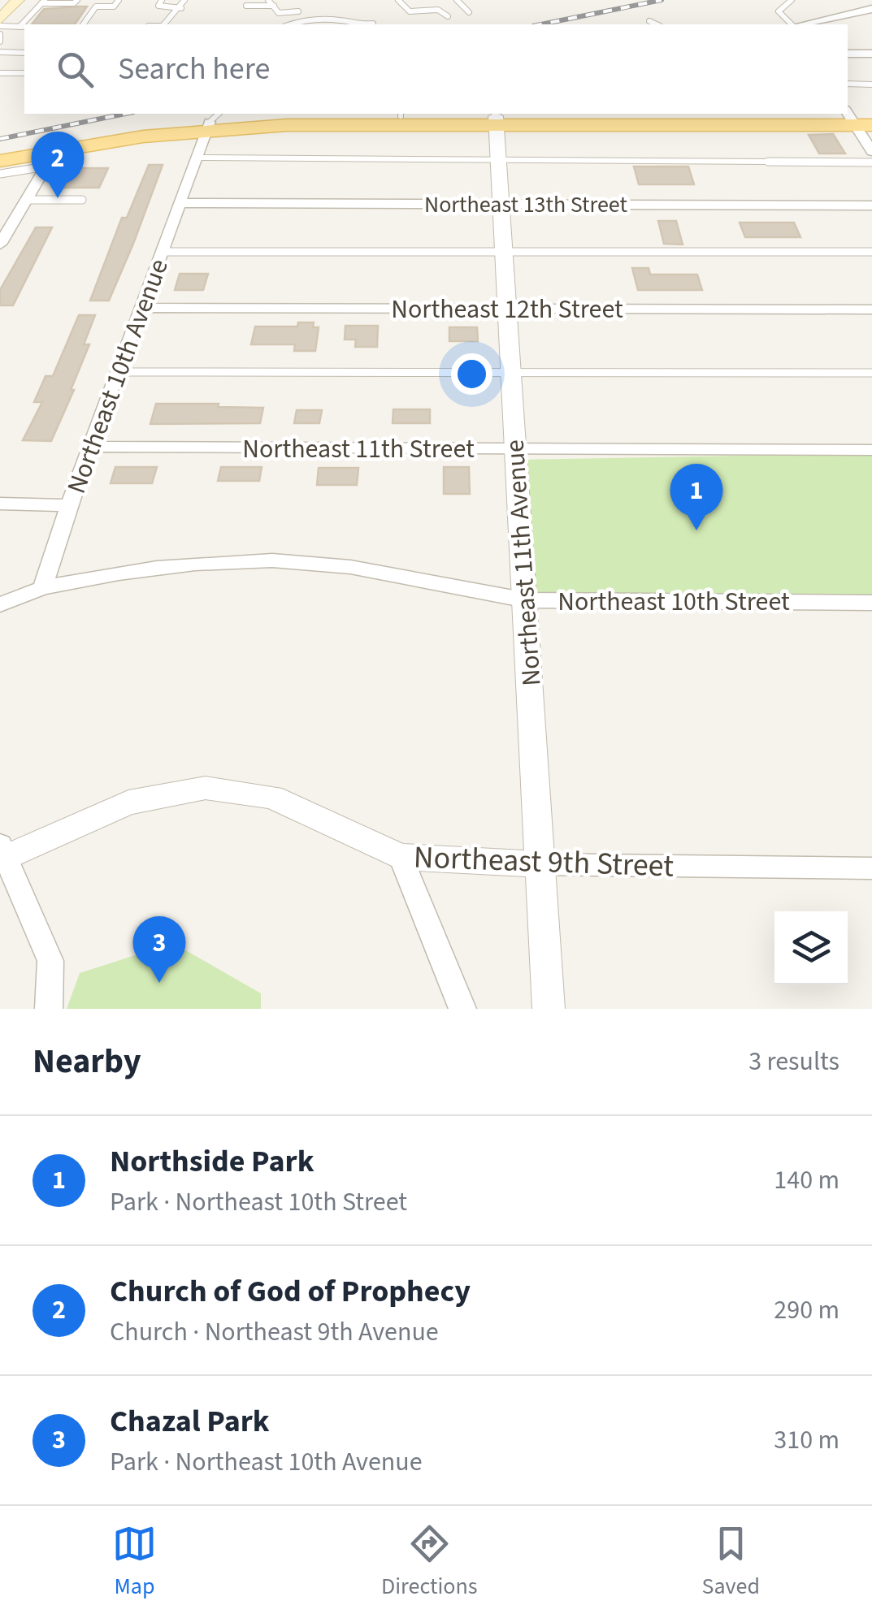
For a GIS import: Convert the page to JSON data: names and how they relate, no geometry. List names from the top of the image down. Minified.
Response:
{"streets":{"street":["Northeast 13th Street","Northeast 12th Street","Northeast 10th Avenue","Northeast 11th Street","Northeast 11th Avenue","Northeast 10th Street","Northeast 9th Street"]},"crossings":[["Northeast 13th Street","Northeast 10th Avenue"],["Northeast 13th Street","Northeast 11th Avenue"],["Northeast 12th Street","Northeast 10th Avenue"],["Northeast 12th Street","Northeast 11th Avenue"],["Northeast 10th Avenue","Northeast 11th Street"],["Northeast 10th Avenue","Northeast 10th Street"],["Northeast 11th Street","Northeast 11th Avenue"],["Northeast 11th Avenue","Northeast 10th Street"],["Northeast 11th Avenue","Northeast 9th Street"]],"page":{"search":"Search here","pins":["2","1","3"],"heading":["Nearby","3 results"],"list":[{"mark":"1","name":"Northside Park","note":"Park · Northeast 10th Street","value":"140 m"},{"mark":"2","name":"Church of God of Prophecy","note":"Church · Northeast 9th Avenue","value":"290 m"},{"mark":"3","name":"Chazal Park","note":"Park · Northeast 10th Avenue","value":"310 m"}],"nav":["Map","Directions","Saved"]}}
